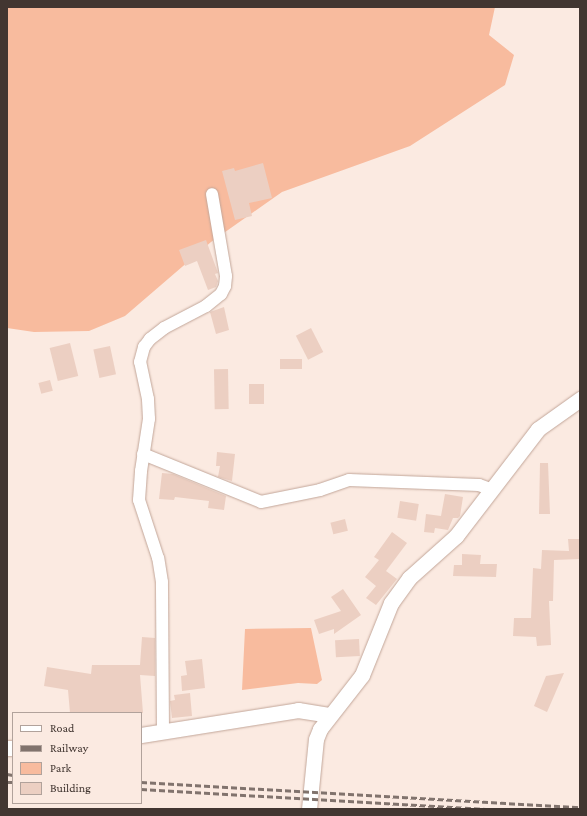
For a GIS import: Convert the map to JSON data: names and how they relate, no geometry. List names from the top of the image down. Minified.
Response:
{"legend":["Road","Railway","Park","Building"]}
